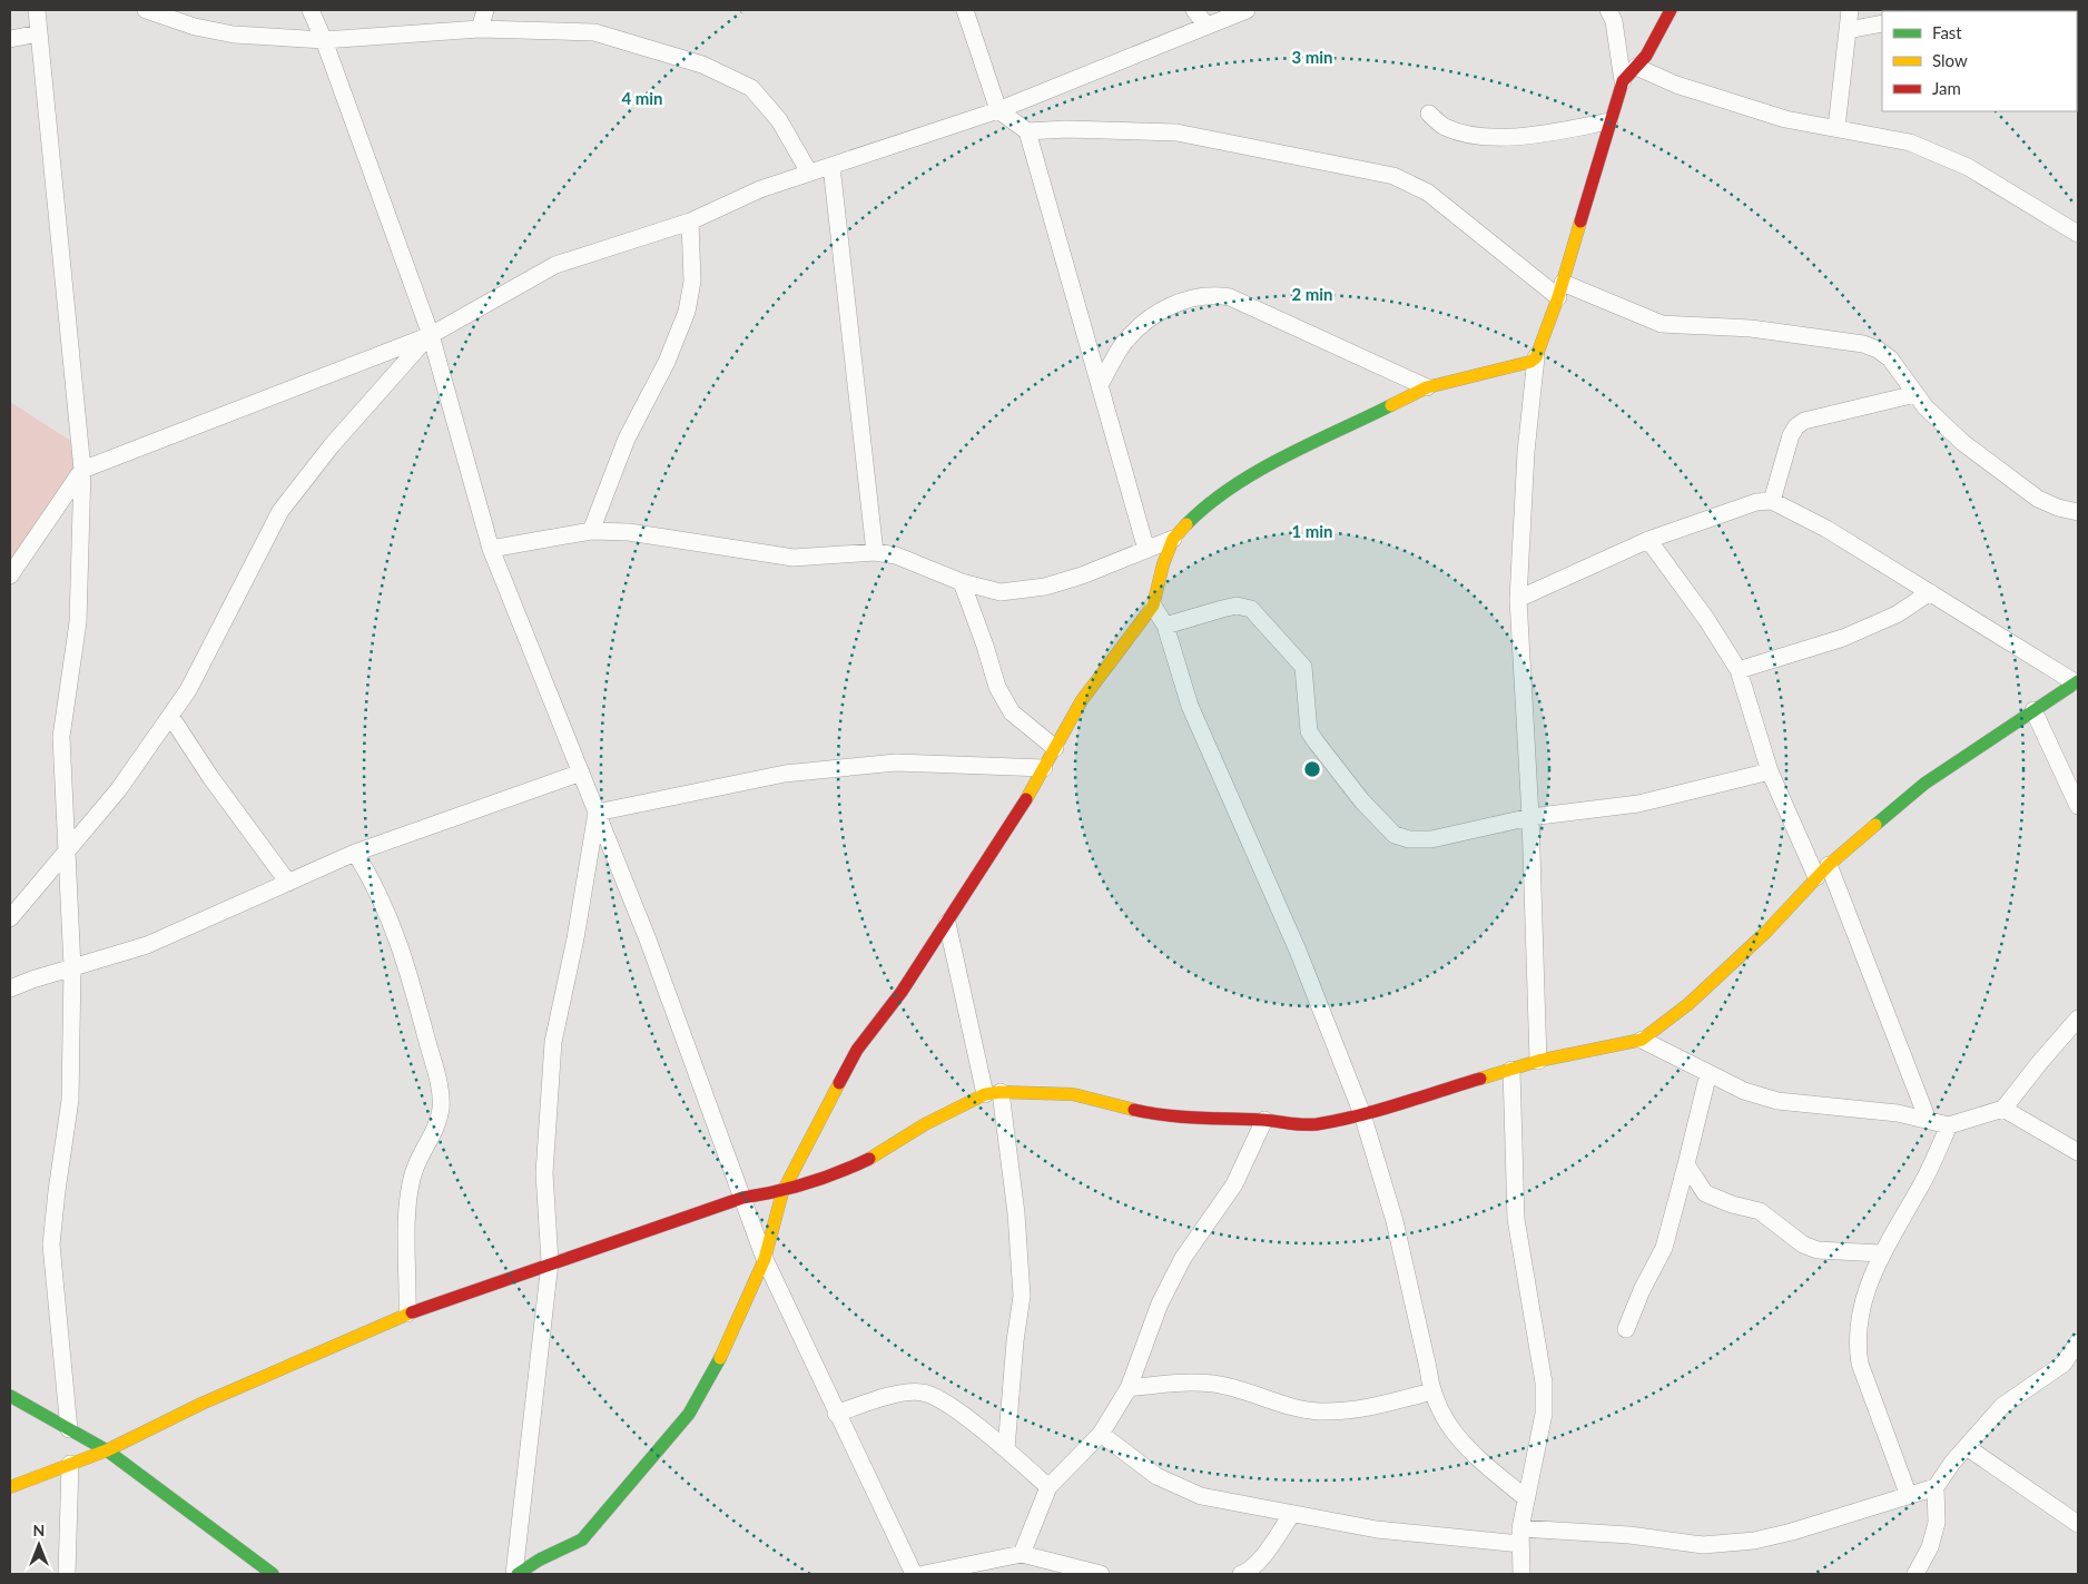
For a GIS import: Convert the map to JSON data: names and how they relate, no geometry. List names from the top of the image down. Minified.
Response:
{"legend":["Fast","Slow","Jam"],"north":"top","rings":["3 min","4 min","2 min","1 min"]}
